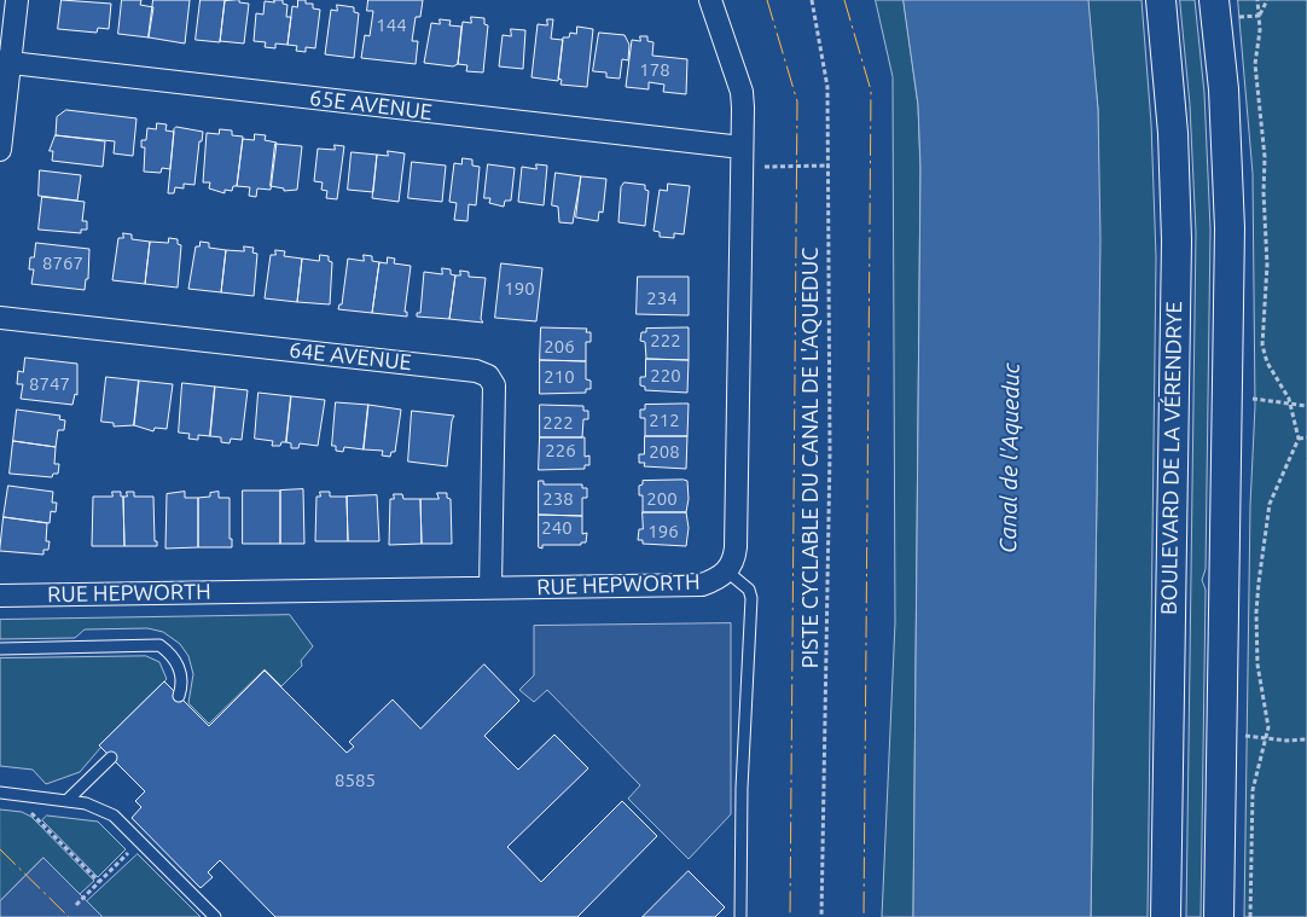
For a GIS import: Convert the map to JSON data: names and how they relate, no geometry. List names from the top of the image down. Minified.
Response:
{"streets":{"main road":["BOULEVARD DE LA VÉRENDRYE"],"street":["65E AVENUE","64E AVENUE","RUE HEPWORTH"],"path":["PISTE CYCLABLE DU CANAL DE L'AQUEDUC"]},"crossings":[["65E AVENUE","RUE HEPWORTH"],["64E AVENUE","RUE HEPWORTH"]],"water":["Canal de l'Aqueduc"],"house_numbers":["144","178","8767","190","234","222","206","220","210","8747","212","222","226","208","238","200","240","196","8585"]}
